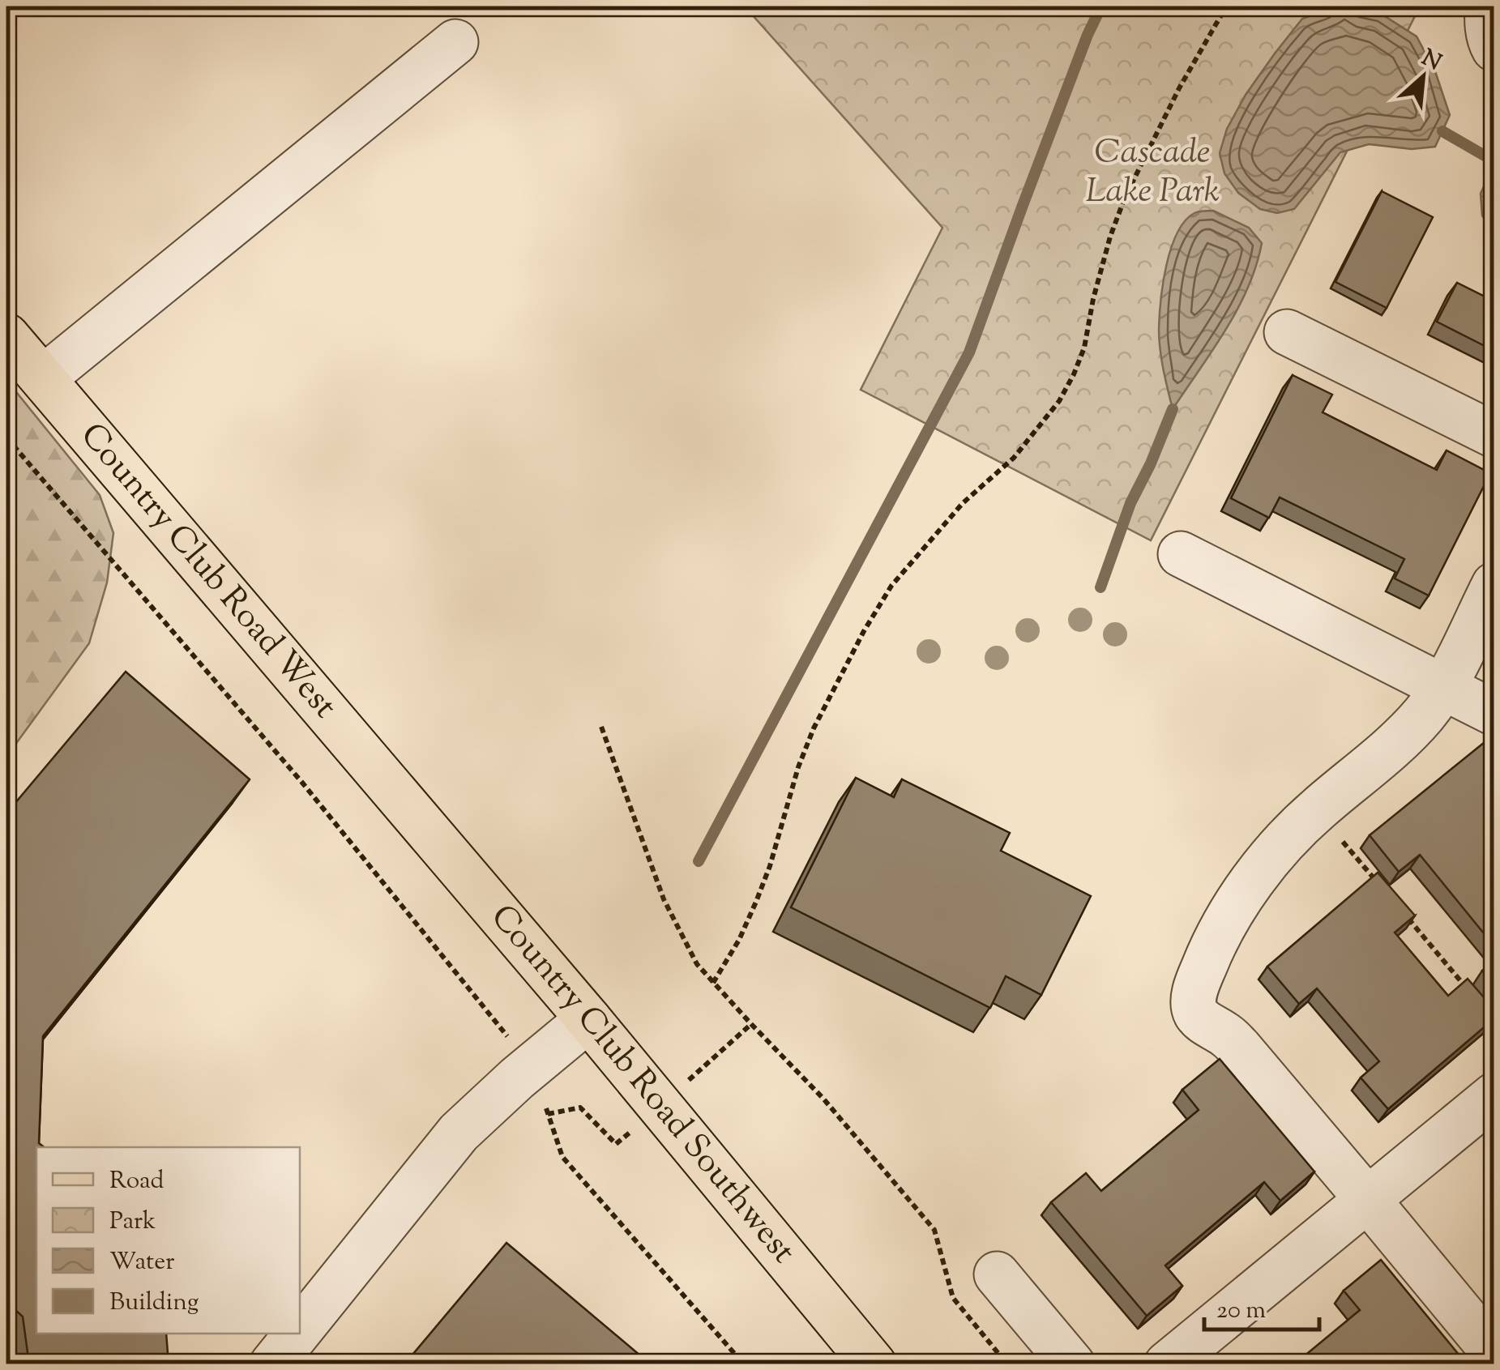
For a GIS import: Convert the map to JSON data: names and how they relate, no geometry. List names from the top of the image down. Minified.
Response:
{"streets":{"main road":["Country Club Road West","Country Club Road Southwest"]},"crossings":[["Country Club Road West","Country Club Road Southwest"]],"parks":["Cascade Lake Park"],"legend":["Road","Park","Water","Building"],"scale_bar":"20 m","north":"top right"}
